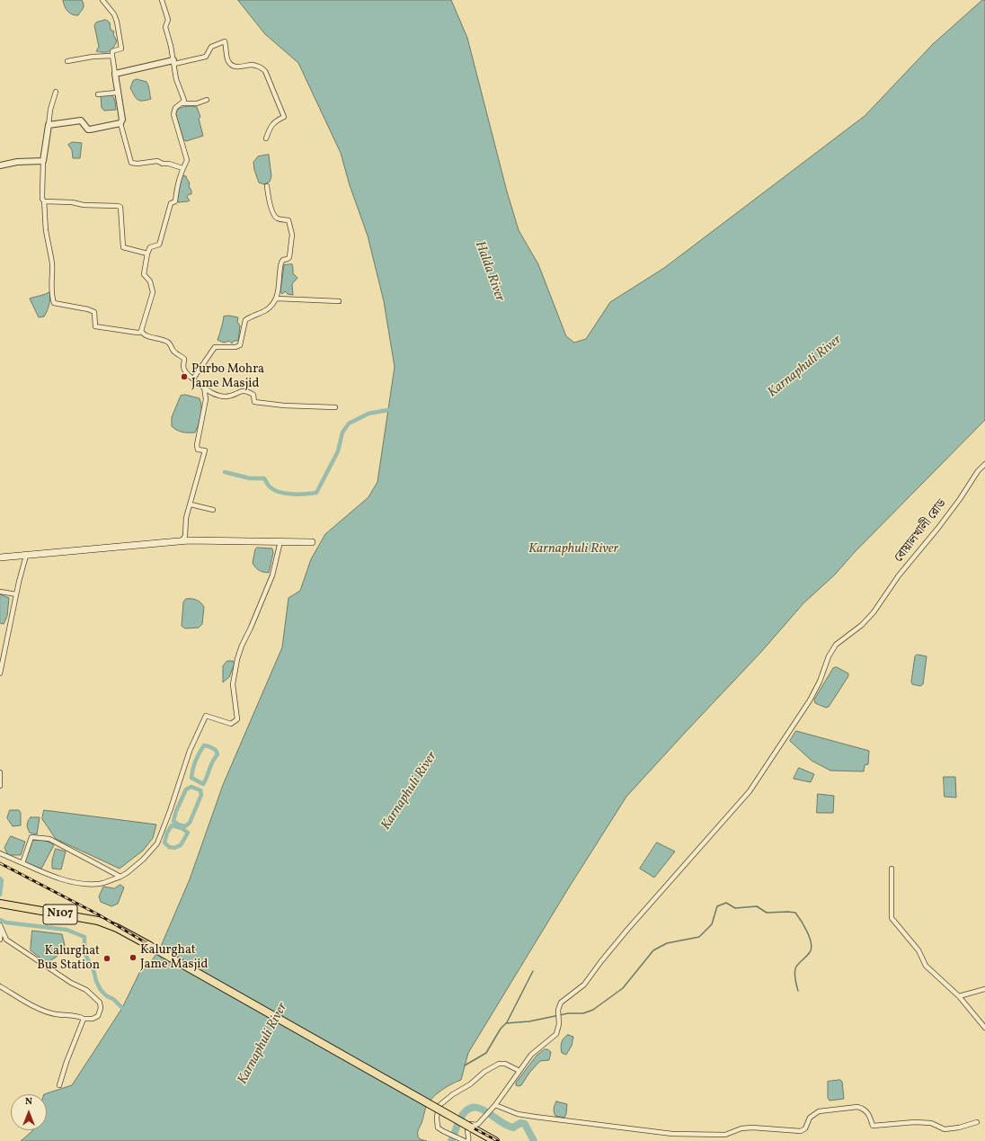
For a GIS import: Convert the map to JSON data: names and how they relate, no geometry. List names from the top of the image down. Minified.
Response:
{"streets":{"highway":["N107"],"street":["বোয়ালখালী রোড"]},"water":["Halda River","Karnaphuli River"],"places":["Purbo Mohra Jame Masjid","Kalurghat Jame Masjid","Kalurghat Bus Station"],"north":"top"}
